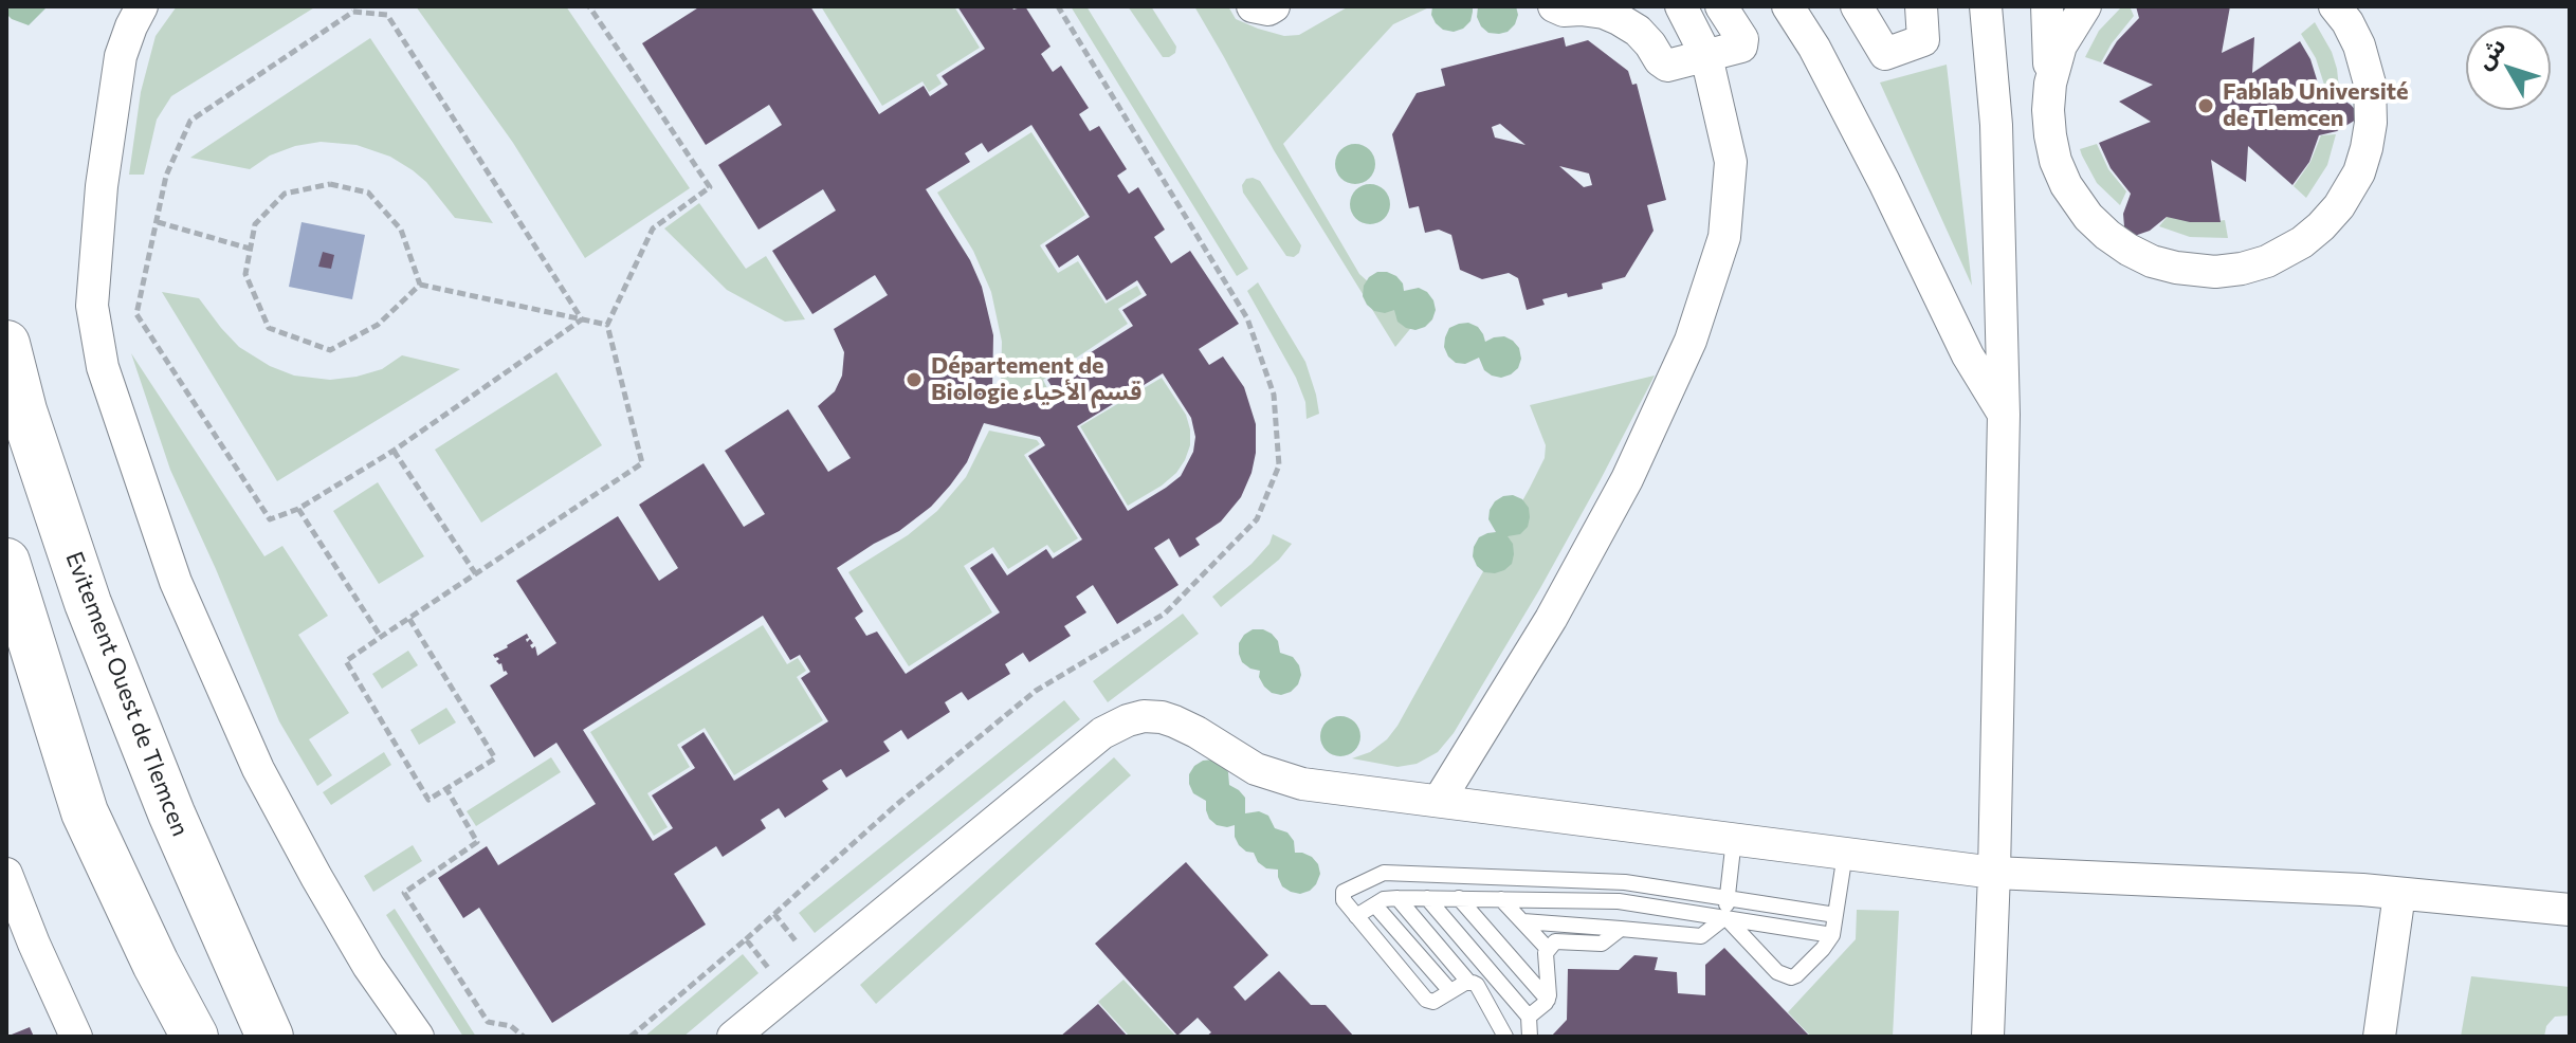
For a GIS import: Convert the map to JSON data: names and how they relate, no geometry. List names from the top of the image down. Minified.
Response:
{"streets":{"highway":["Evitement Ouest de Tlemcen"]},"places":["Fablab Université de Tlemcen","Département de Biologie قسم الأحياء"],"north":"top left"}
